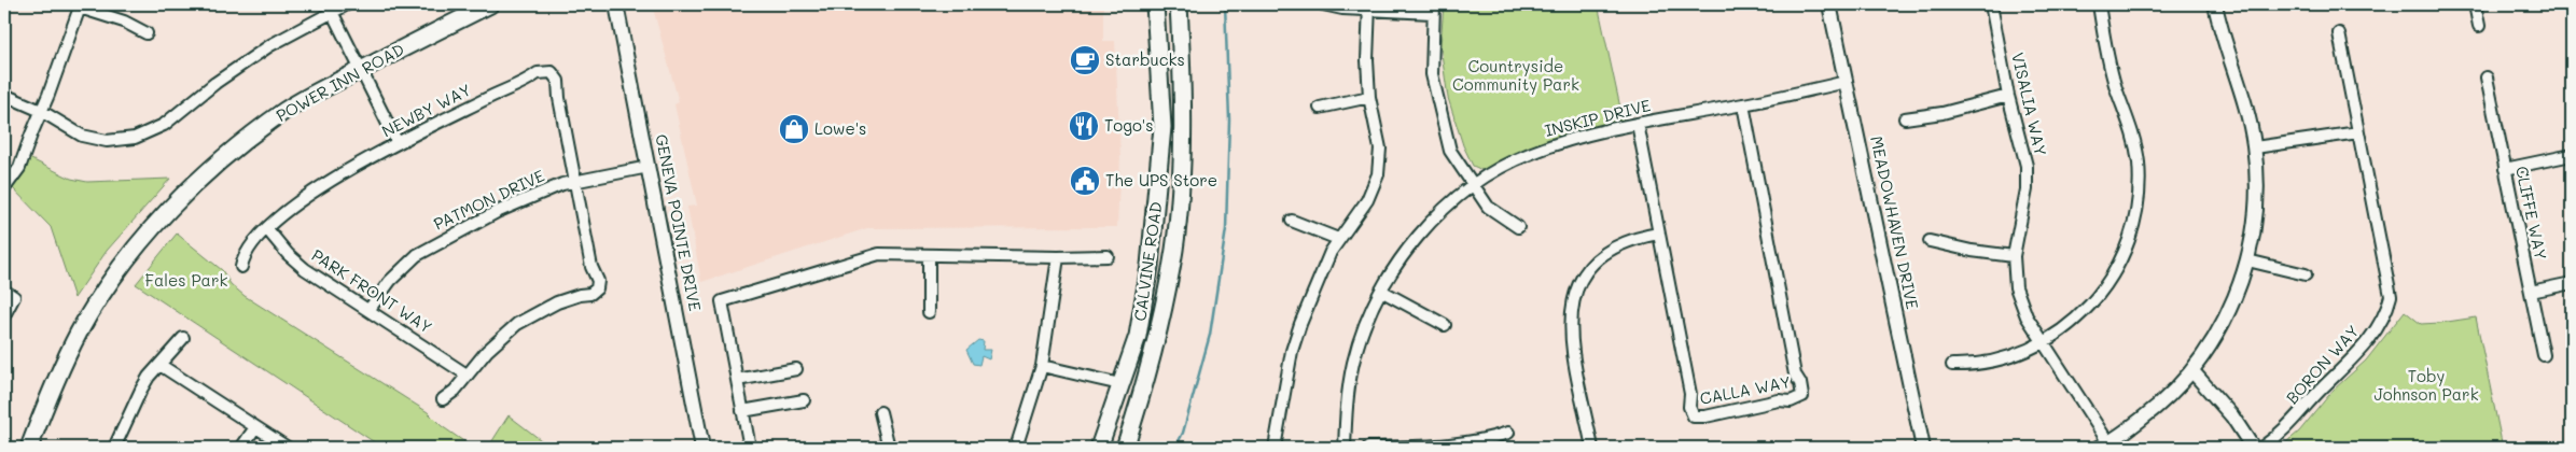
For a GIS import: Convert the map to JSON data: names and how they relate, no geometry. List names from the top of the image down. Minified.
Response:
{"streets":{"main road":["POWER INN ROAD","CALVINE ROAD"],"street":["VISALIA WAY","NEWBY WAY","INSKIP DRIVE","PATMON DRIVE","CLIFFE WAY","GENEVA POINTE DRIVE","MEADOWHAVEN DRIVE","PARK FRONT WAY","BORON WAY","CALLA WAY"]},"crossings":[["NEWBY WAY","PATMON DRIVE"],["NEWBY WAY","PARK FRONT WAY"],["INSKIP DRIVE","MEADOWHAVEN DRIVE"],["INSKIP DRIVE","CALLA WAY"],["PATMON DRIVE","GENEVA POINTE DRIVE"],["PATMON DRIVE","PARK FRONT WAY"]],"parks":["Countryside Community Park","Fales Park","Toby Johnson Park"],"places":{"cafe":["Starbucks"],"restaurant":["Togo's"],"shop":["Lowe's"],"public building":["The UPS Store"]}}
